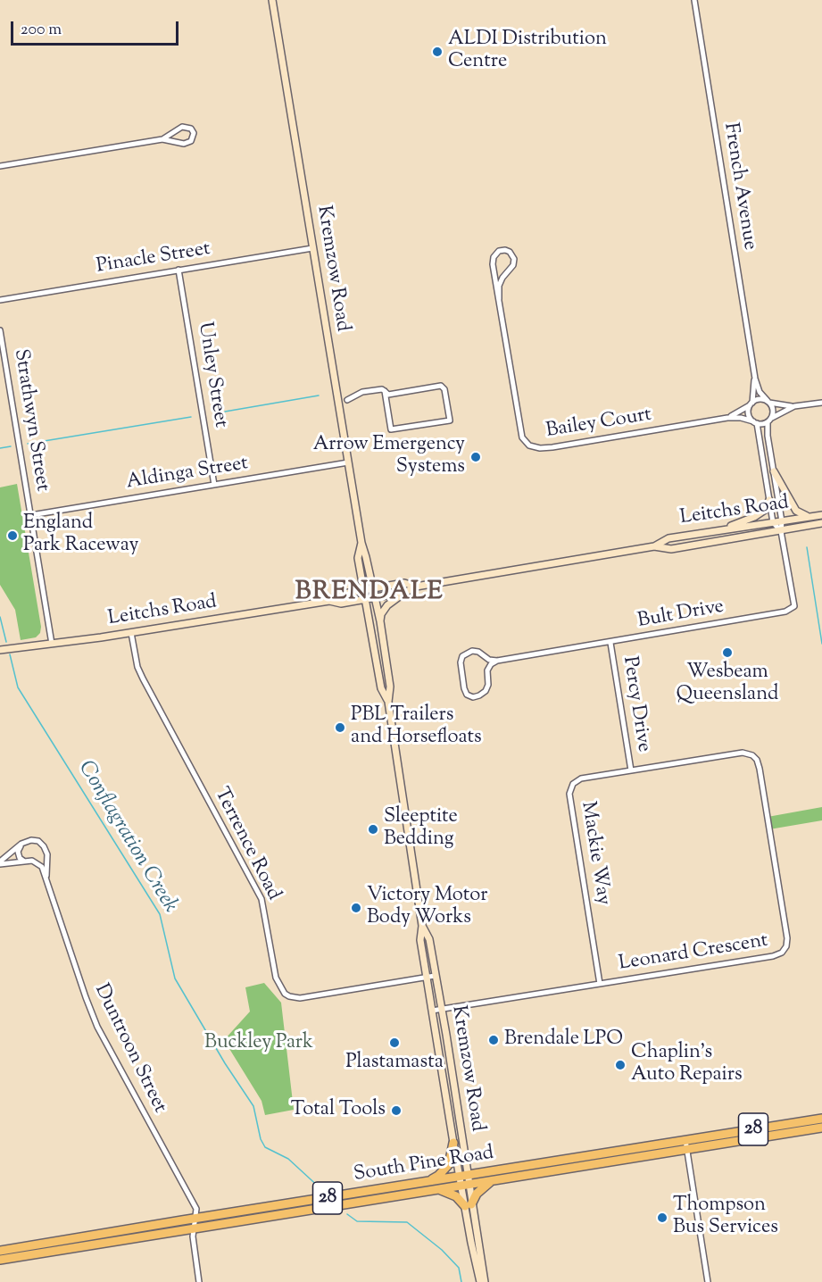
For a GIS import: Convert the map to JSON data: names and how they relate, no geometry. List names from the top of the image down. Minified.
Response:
{"streets":{"highway":["28","South Pine Road"],"street":["French Avenue","Pinacle Street","Kremzow Road","Unley Street","Strathwyn Street","Bailey Court","Aldinga Street","Leitchs Road","Bult Drive","Percy Drive","Terrence Road","Mackie Way","Leonard Crescent","Duntroon Street"]},"crossings":[["French Avenue","Bailey Court"],["Pinacle Street","Kremzow Road"],["Pinacle Street","Unley Street"],["Kremzow Road","Aldinga Street"],["Kremzow Road","Leitchs Road"],["Kremzow Road","Terrence Road"],["Kremzow Road","Leonard Crescent"],["Kremzow Road","South Pine Road"],["Unley Street","Aldinga Street"],["Strathwyn Street","Aldinga Street"],["Strathwyn Street","Leitchs Road"],["Leitchs Road","Bult Drive"],["Leitchs Road","Terrence Road"],["Bult Drive","Percy Drive"],["Percy Drive","Mackie Way"],["Mackie Way","Leonard Crescent"],["Duntroon Street","South Pine Road"]],"districts":["BRENDALE"],"water":["Conflagration Creek"],"parks":["Buckley Park"],"places":["ALDI Distribution Centre","Arrow Emergency Systems","England Park Raceway","Wesbeam Queensland","PBL Trailers and Horsefloats","Sleeptite Bedding","Victory Motor Body Works","Brendale LPO","Plastamasta","Chaplin's Auto Repairs","Total Tools","Thompson Bus Services"],"scale_bar":"200 m"}
